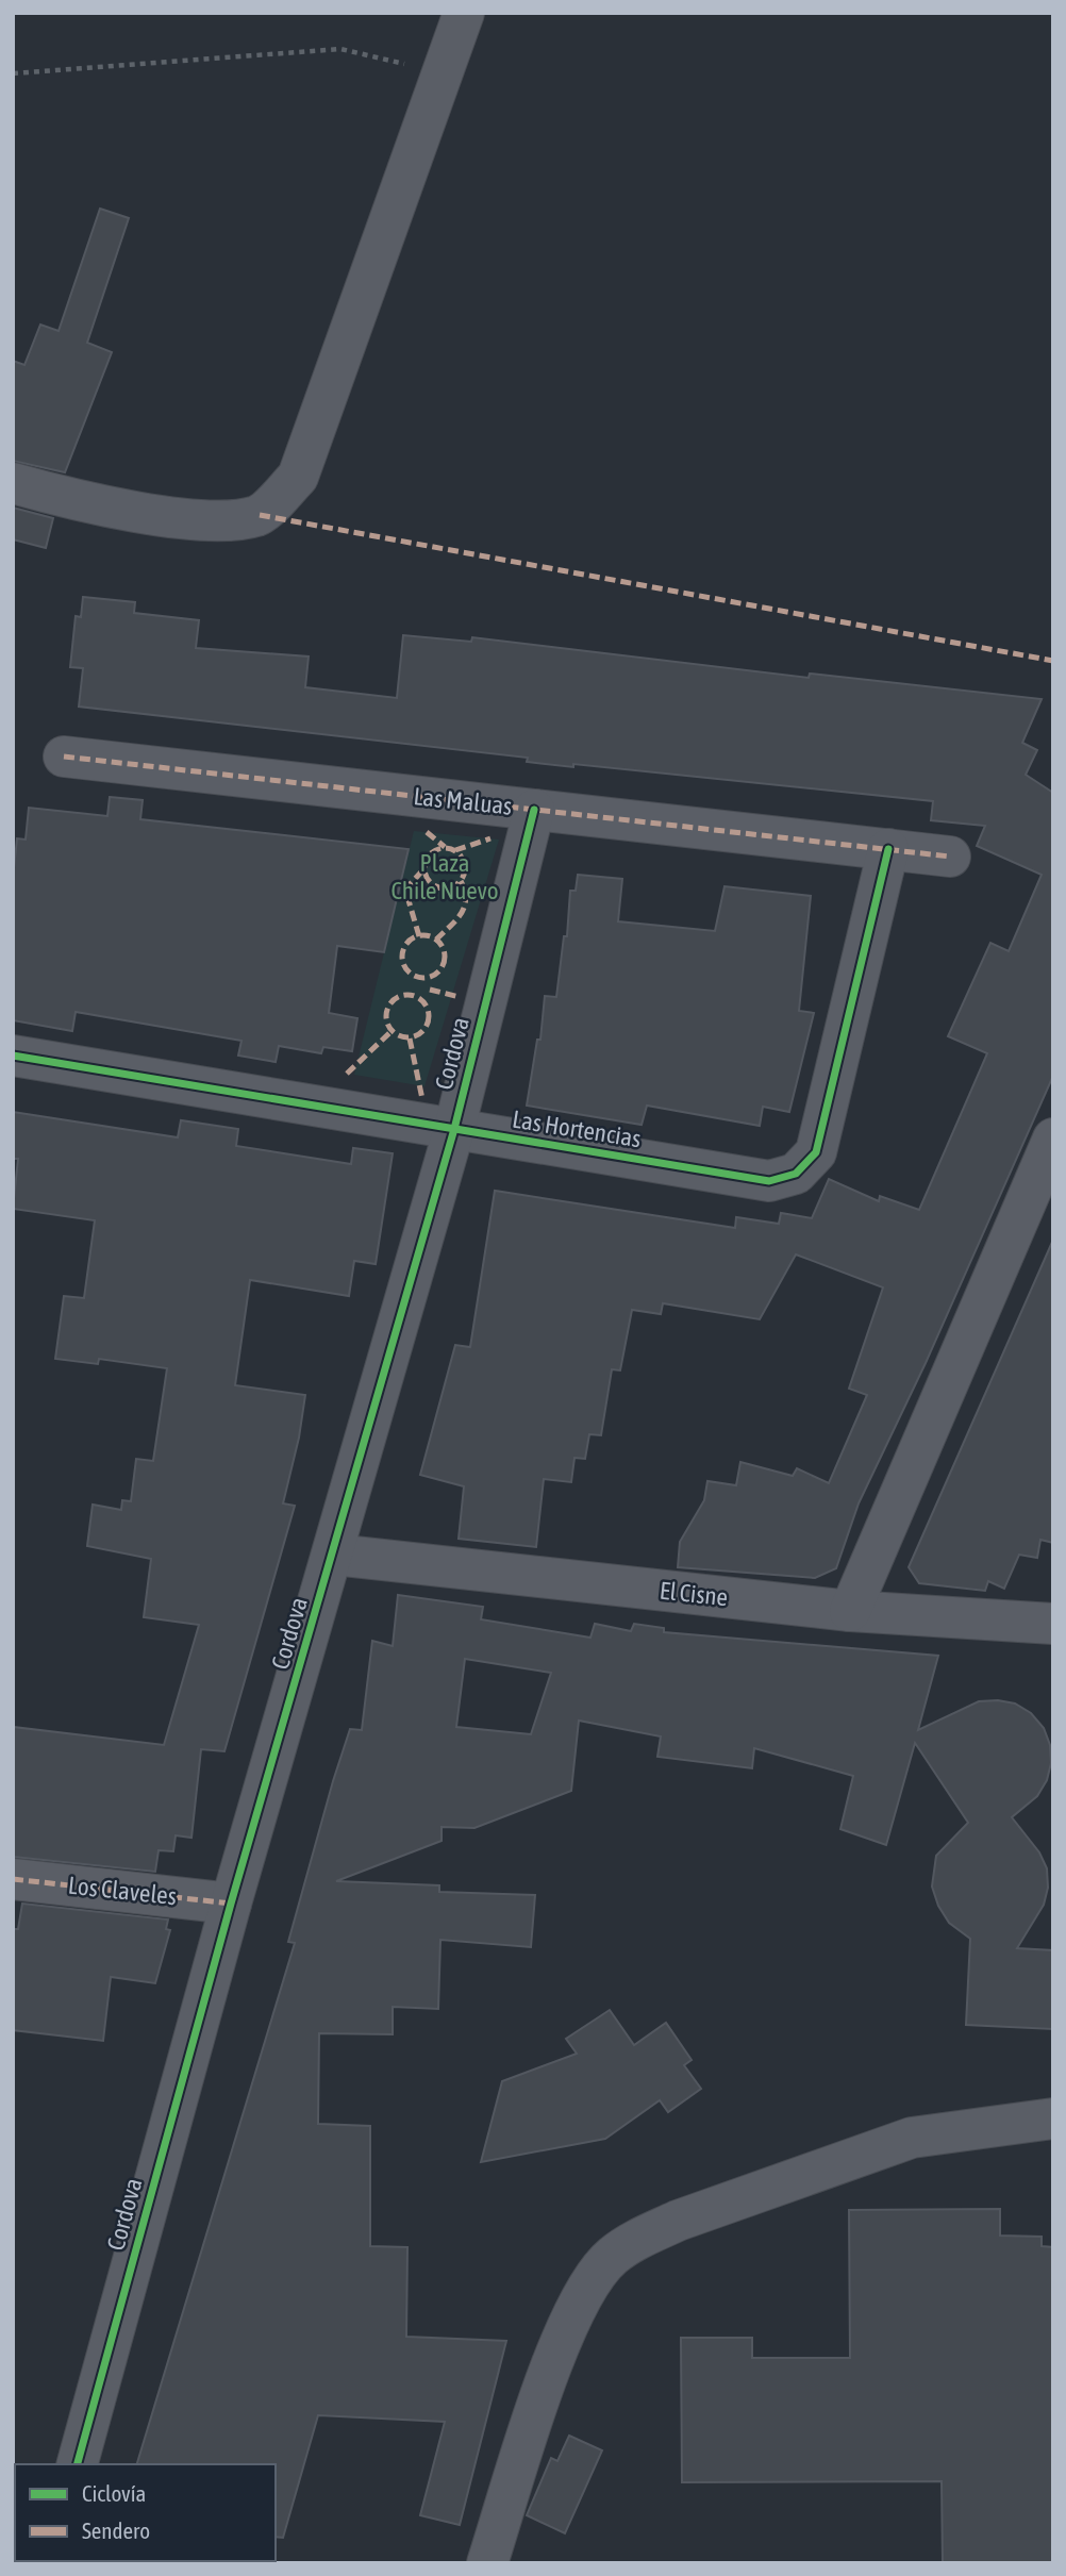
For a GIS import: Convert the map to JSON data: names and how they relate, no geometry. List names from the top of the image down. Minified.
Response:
{"streets":{"street":["Las Maluas","Cordova","Las Hortencias","El Cisne","Los Claveles"]},"crossings":[["Las Maluas","Cordova"],["Las Maluas","Las Hortencias"],["Cordova","Las Hortencias"],["Cordova","El Cisne"],["Cordova","Los Claveles"]],"parks":["Plaza Chile Nuevo"],"legend":["Ciclovía","Sendero"]}
